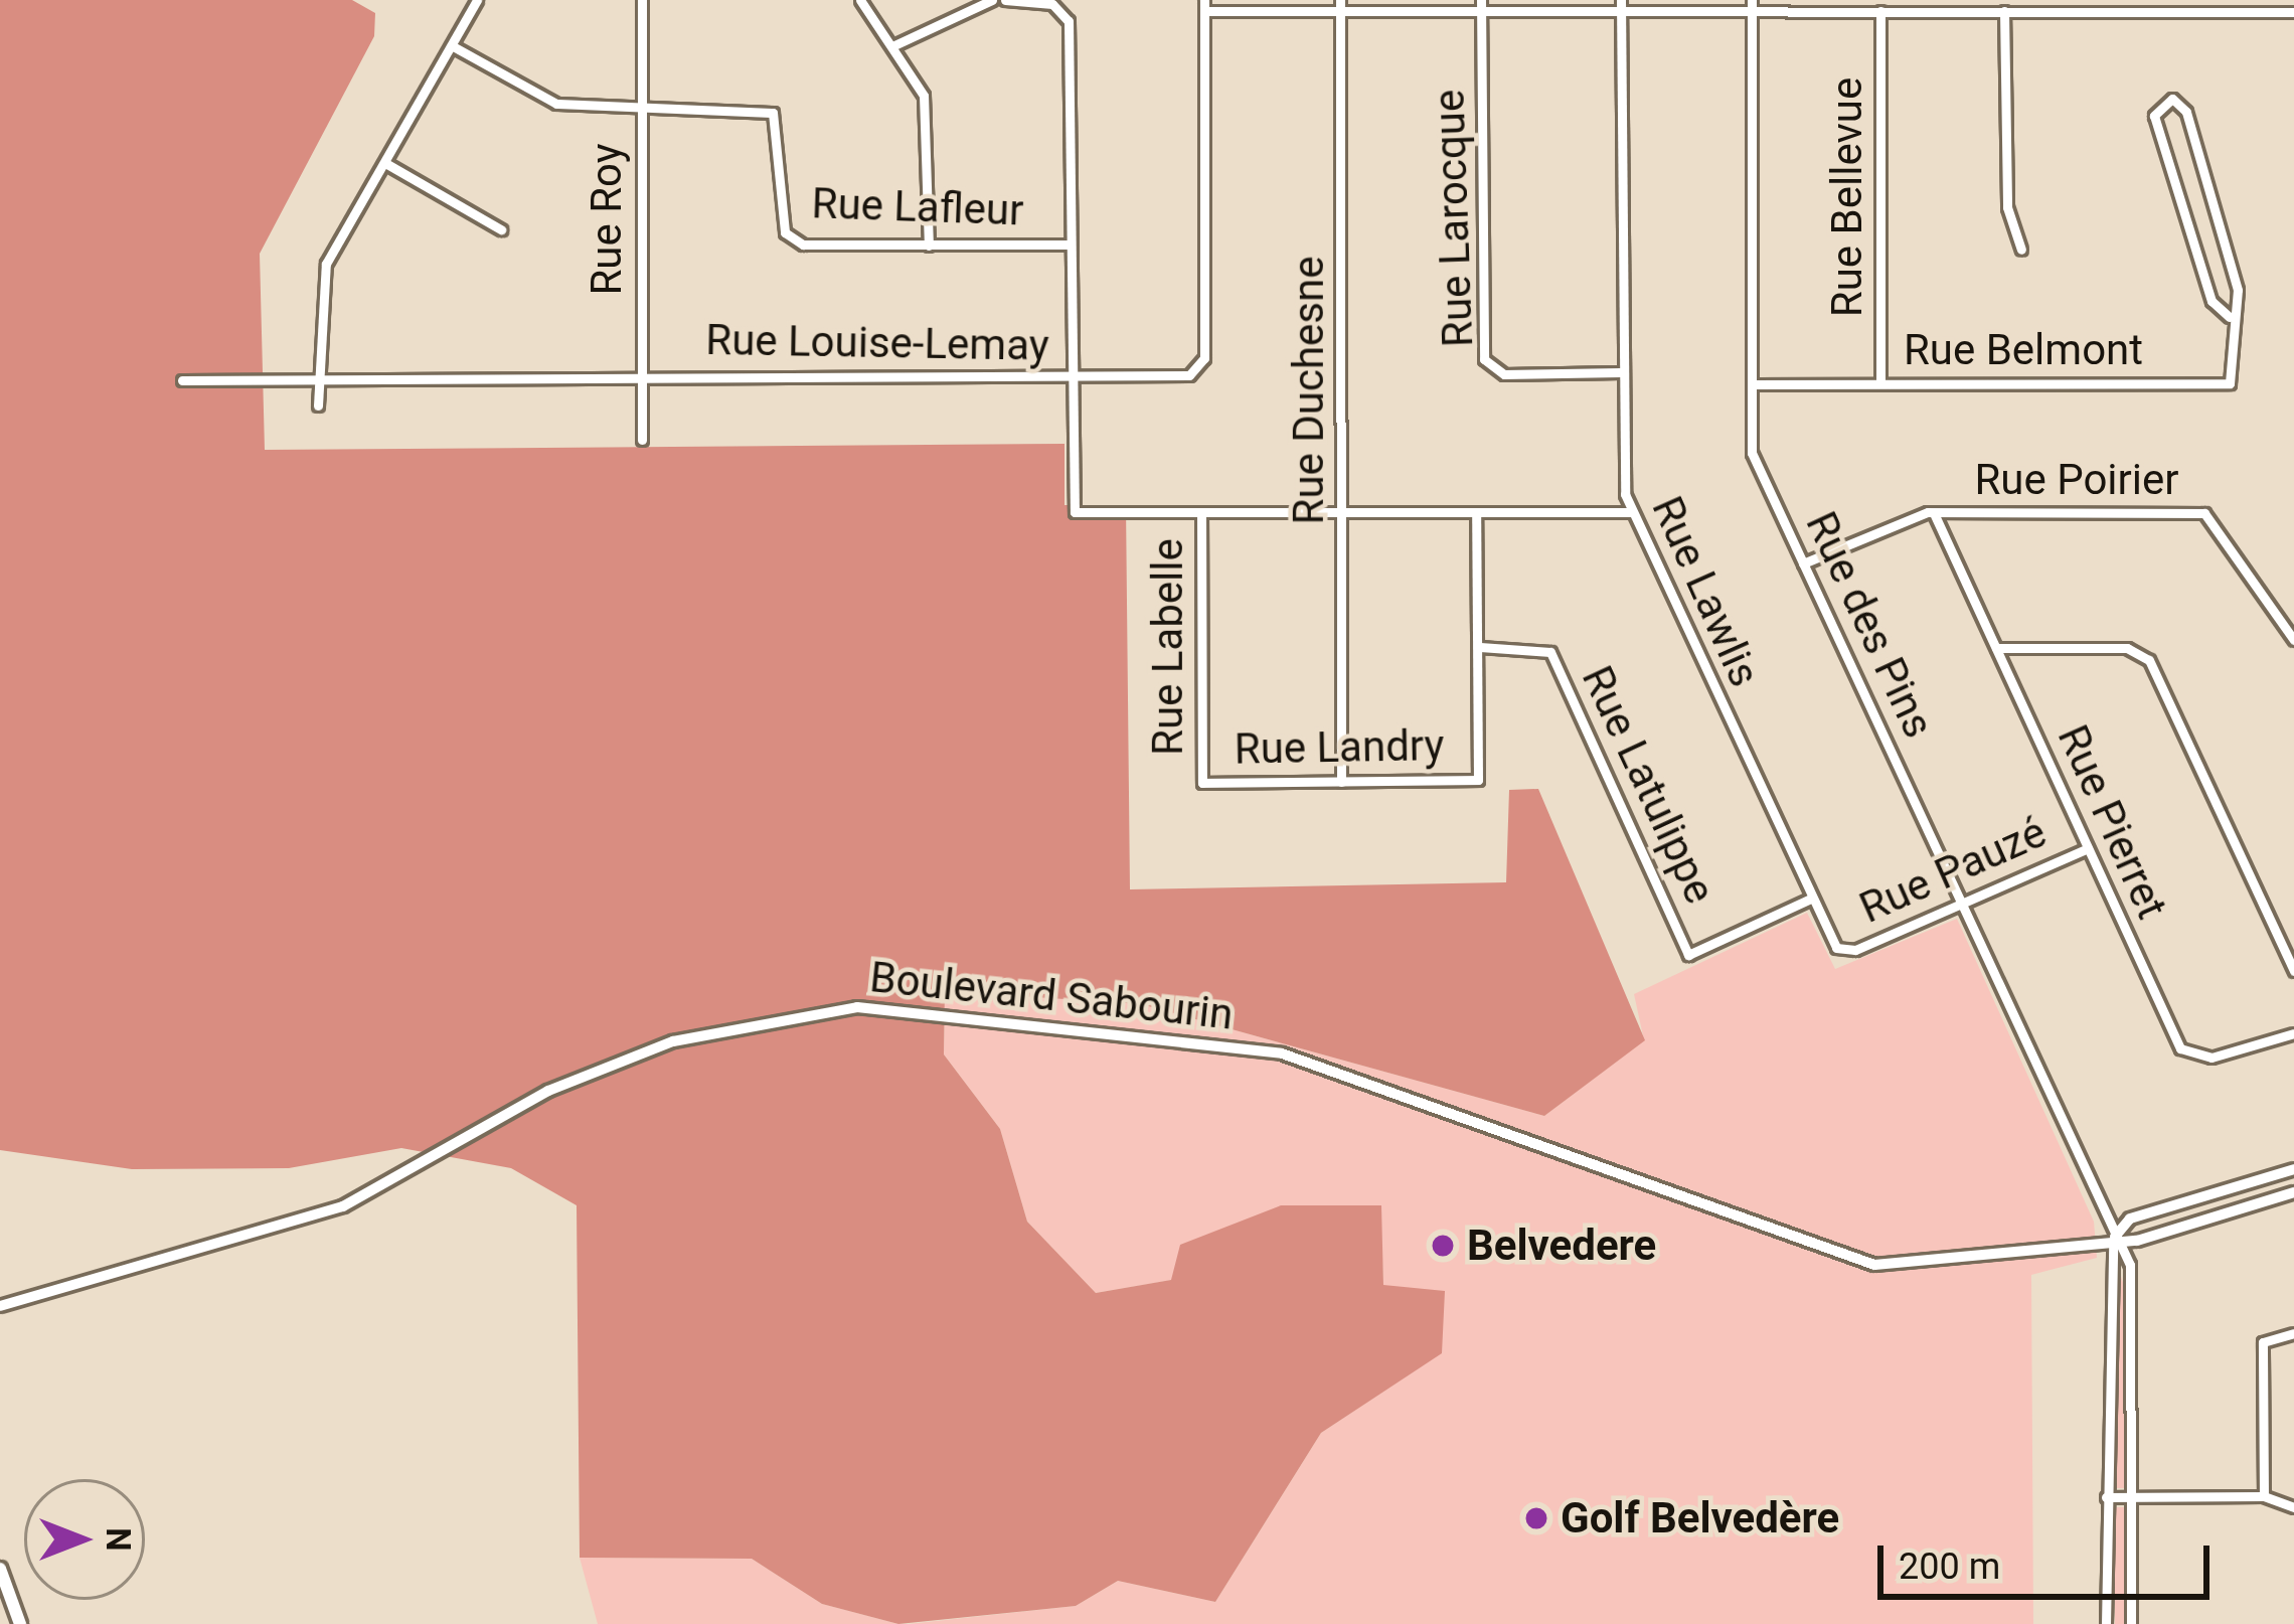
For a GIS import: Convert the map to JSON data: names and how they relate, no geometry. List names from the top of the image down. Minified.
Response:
{"streets":{"street":["Rue Bellevue","Rue Lafleur","Rue Larocque","Rue Roy","Rue Louise-Lemay","Rue Belmont","Rue Duchesne","Rue Poirier","Rue Lawlis","Rue des Pins","Rue Labelle","Rue Landry","Rue Latulippe","Rue Pierret","Rue Pauzé","Boulevard Sabourin"]},"crossings":[["Rue Bellevue","Rue Belmont"],["Rue Lafleur","Rue Roy"],["Rue Larocque","Rue Lawlis"],["Rue Roy","Rue Louise-Lemay"],["Rue Belmont","Rue des Pins"],["Rue Duchesne","Rue Landry"],["Rue Poirier","Rue des Pins"],["Rue Poirier","Rue Pierret"],["Rue Lawlis","Rue Latulippe"],["Rue Lawlis","Rue Pauzé"],["Rue des Pins","Rue Pauzé"],["Rue des Pins","Boulevard Sabourin"],["Rue Labelle","Rue Landry"],["Rue Landry","Rue Latulippe"],["Rue Pierret","Rue Pauzé"]],"places":["Belvedere","Golf Belvedère"],"scale_bar":"200 m","north":"right"}
